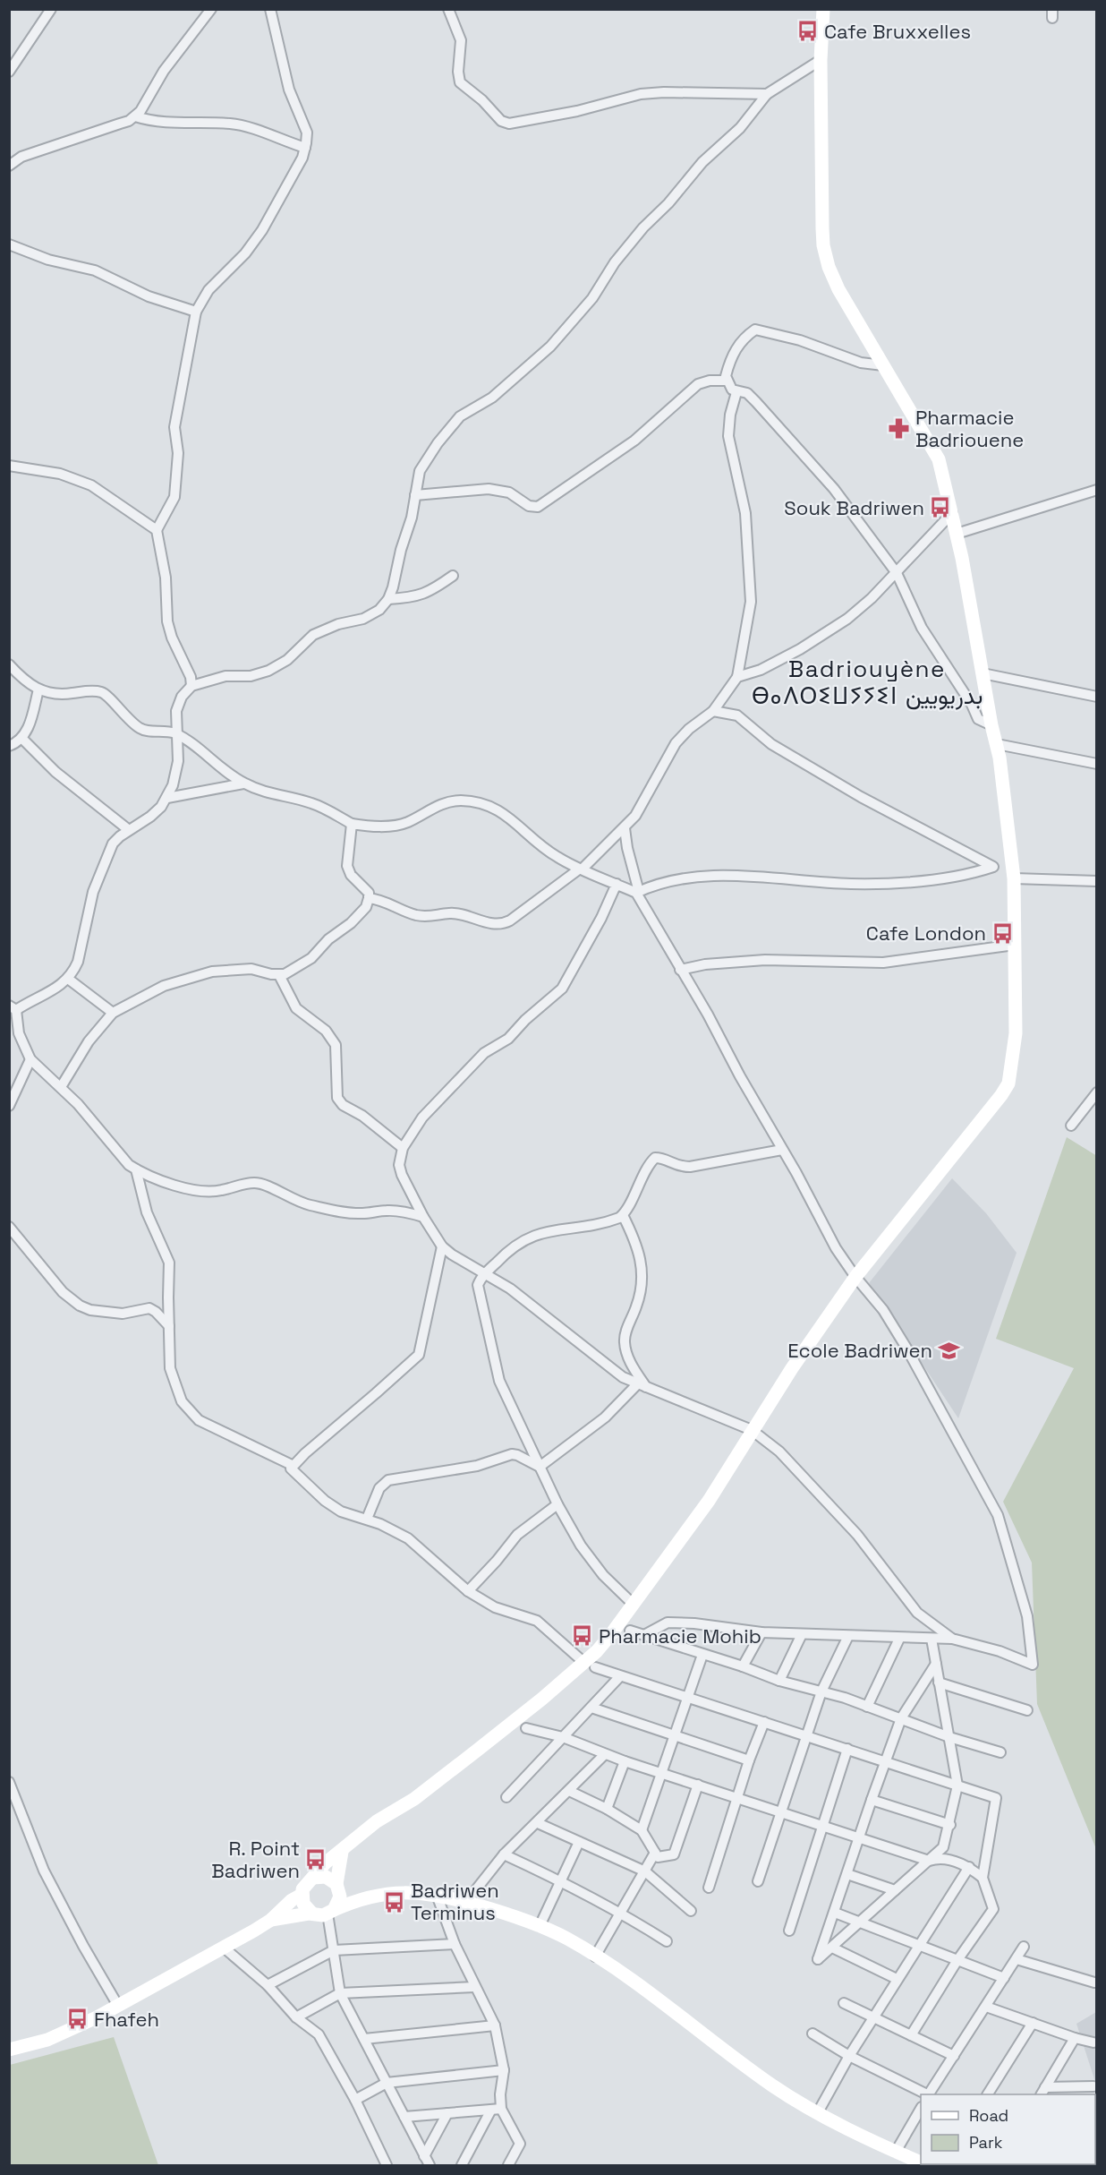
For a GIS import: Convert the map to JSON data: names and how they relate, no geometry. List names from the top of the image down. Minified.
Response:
{"districts":["Badriouyène ⴱⴰⴷⵔⵉⵡⵢⵢⵉⵏ بدريويين"],"places":{"bus stop":["Cafe Bruxxelles","Souk Badriwen","Cafe London","Pharmacie Mohib","R. Point Badriwen","Badriwen Terminus","Fhafeh"],"pharmacy":["Pharmacie Badriouene"],"school or university":["Ecole Badriwen"]},"legend":["Road","Park"]}
